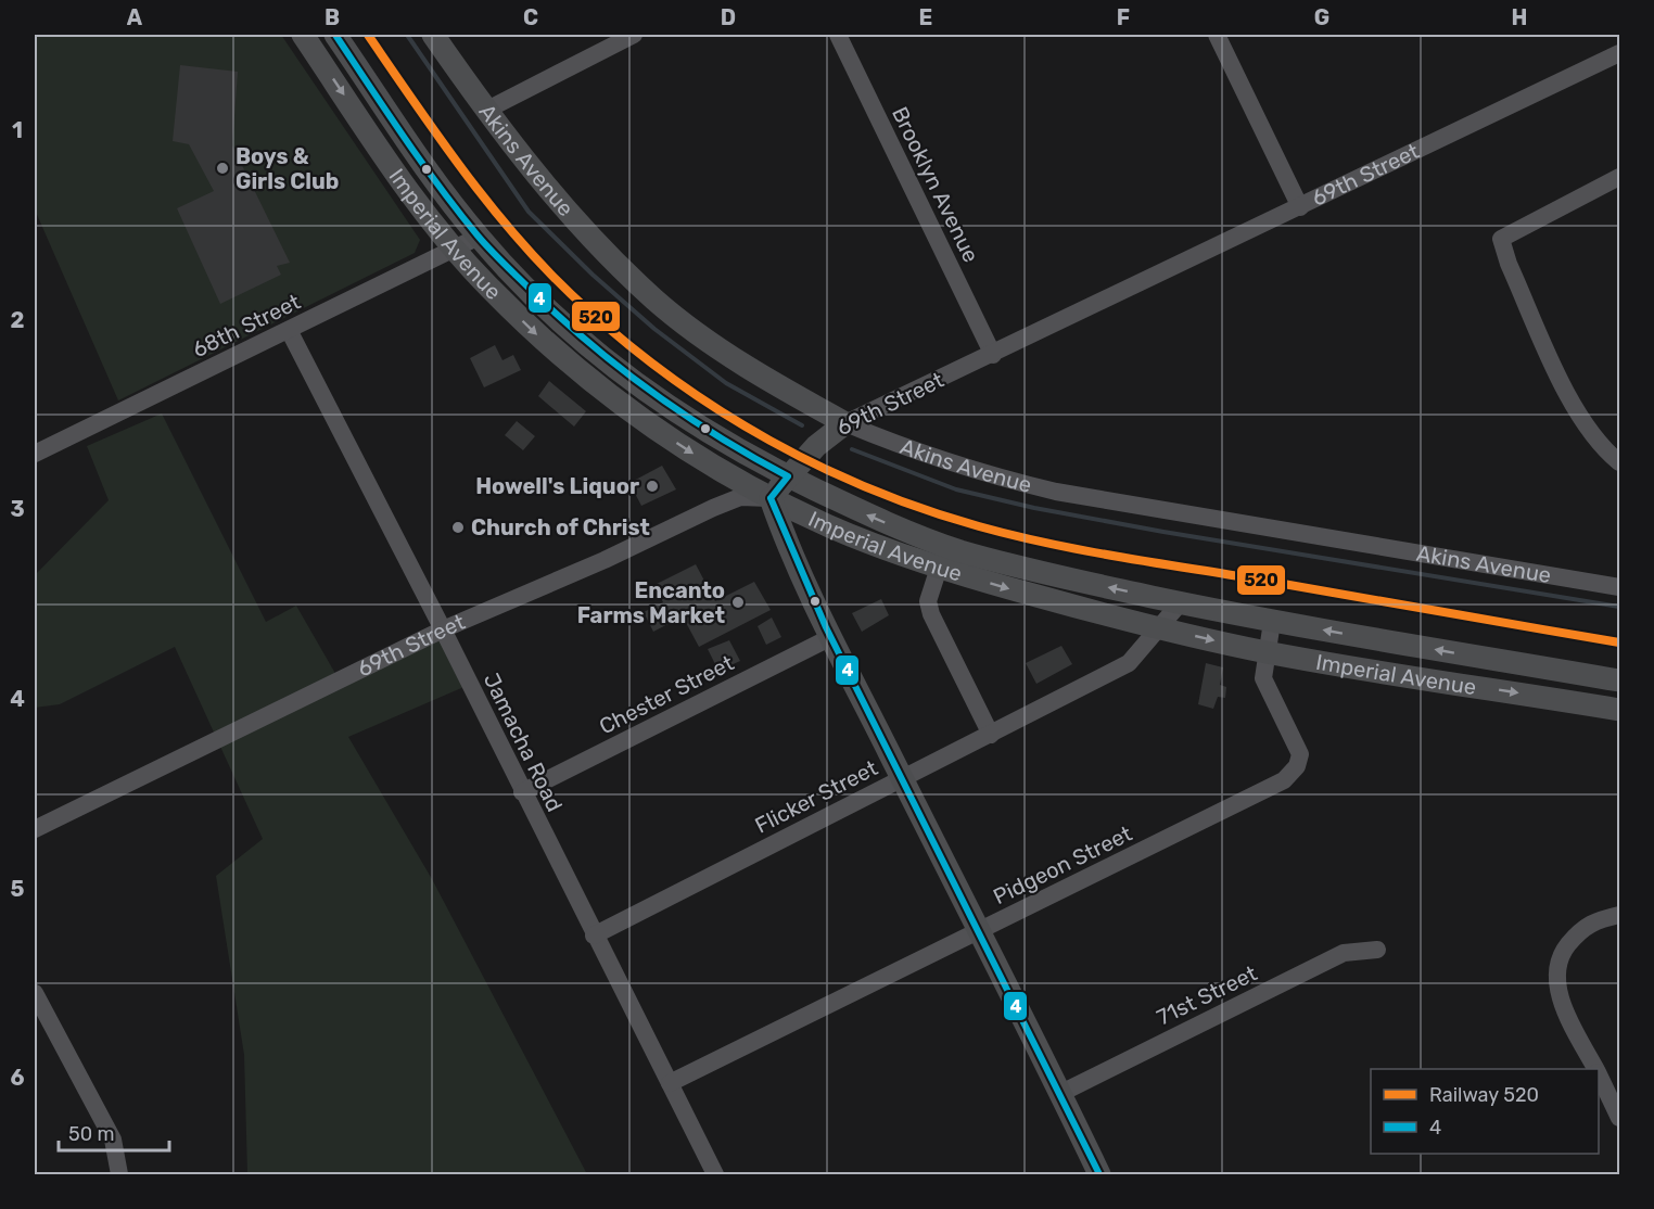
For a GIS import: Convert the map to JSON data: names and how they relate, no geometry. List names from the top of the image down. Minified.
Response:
{"streets":{"main road":["Akins Avenue","69th Street","Imperial Avenue"],"street":["Brooklyn Avenue","68th Street","Chester Street","Jamacha Road","Flicker Street","Pidgeon Street","71st Street"]},"crossings":[["Akins Avenue","69th Street"],["69th Street","Brooklyn Avenue"],["69th Street","Imperial Avenue"],["69th Street","Jamacha Road"],["Imperial Avenue","68th Street"],["Imperial Avenue","Flicker Street"],["Imperial Avenue","Pidgeon Street"],["68th Street","Jamacha Road"],["Chester Street","Jamacha Road"],["Jamacha Road","Flicker Street"],["Jamacha Road","Pidgeon Street"]],"places":["Boys & Girls Club","Howell's Liquor","Church of Christ","Encanto Farms Market"],"lines":["rail line 520","transit line 4"],"legend":["Railway 520","4"],"scale_bar":"50 m","grid":{"columns":["A","B","C","D","E","F","G","H"],"rows":["1","2","3","4","5","6"]}}
